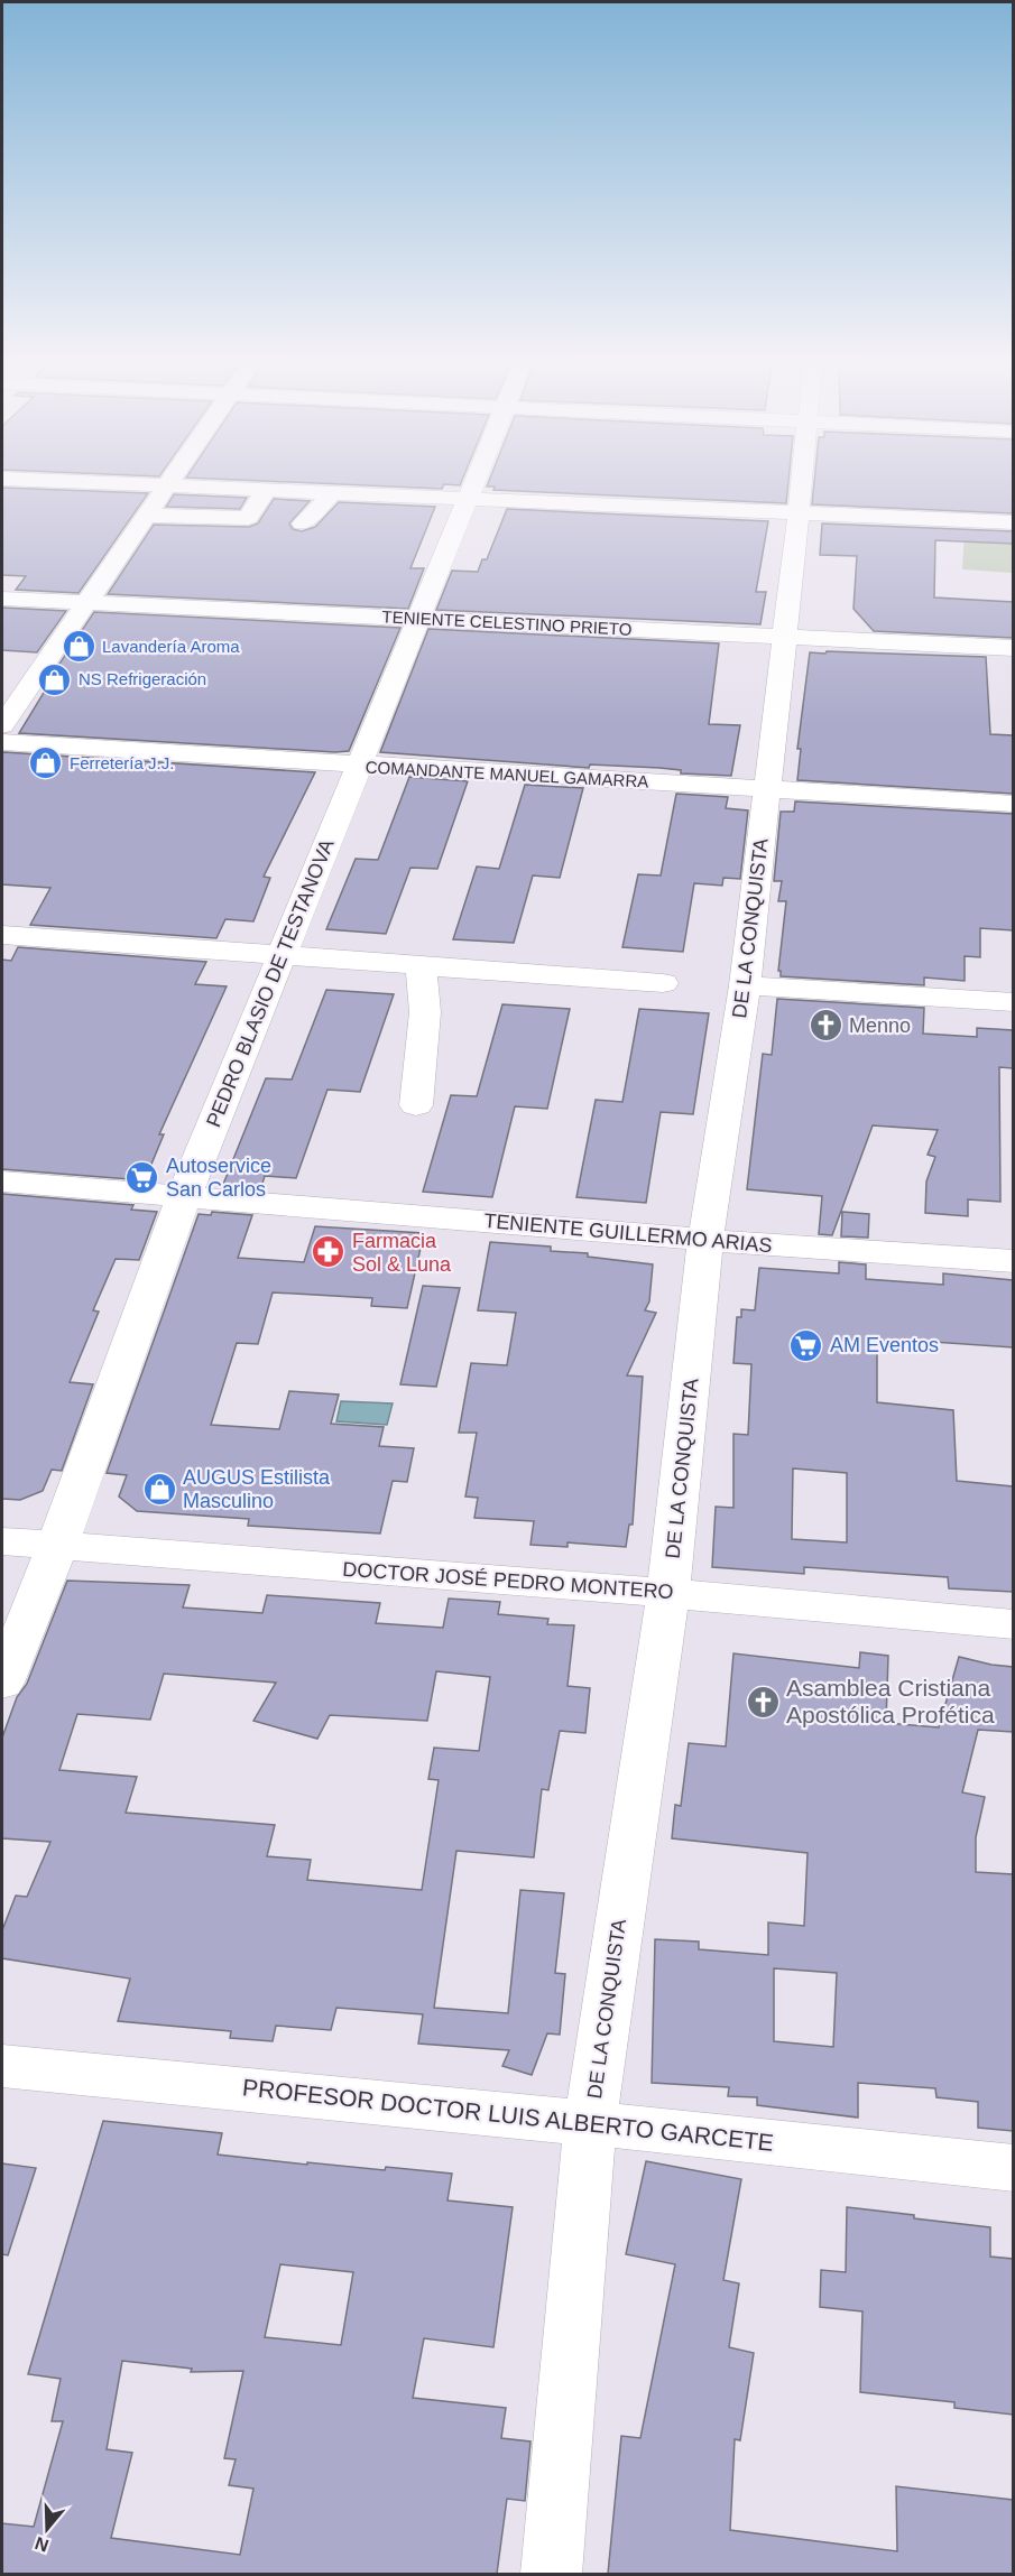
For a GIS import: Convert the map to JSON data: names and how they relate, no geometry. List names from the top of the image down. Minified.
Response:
{"streets":{"street":["TENIENTE CELESTINO PRIETO","COMANDANTE MANUEL GAMARRA","DE LA CONQUISTA","PEDRO BLASIO DE TESTANOVA","TENIENTE GUILLERMO ARIAS","DOCTOR JOSÉ PEDRO MONTERO","PROFESOR DOCTOR LUIS ALBERTO GARCETE"]},"crossings":[["TENIENTE CELESTINO PRIETO","DE LA CONQUISTA"],["TENIENTE CELESTINO PRIETO","PEDRO BLASIO DE TESTANOVA"],["COMANDANTE MANUEL GAMARRA","DE LA CONQUISTA"],["COMANDANTE MANUEL GAMARRA","PEDRO BLASIO DE TESTANOVA"],["DE LA CONQUISTA","TENIENTE GUILLERMO ARIAS"],["DE LA CONQUISTA","DOCTOR JOSÉ PEDRO MONTERO"],["DE LA CONQUISTA","PROFESOR DOCTOR LUIS ALBERTO GARCETE"],["PEDRO BLASIO DE TESTANOVA","TENIENTE GUILLERMO ARIAS"],["PEDRO BLASIO DE TESTANOVA","DOCTOR JOSÉ PEDRO MONTERO"]],"places":{"shop":["Lavandería Aroma","NS Refrigeración","Ferretería J.J.","AUGUS Estilista Masculino"],"church":["Menno","Asamblea Cristiana Apostólica Profética"],"supermarket":["Autoservice San Carlos","AM Eventos"],"pharmacy":["Farmacia Sol & Luna"]},"north":"bottom"}
